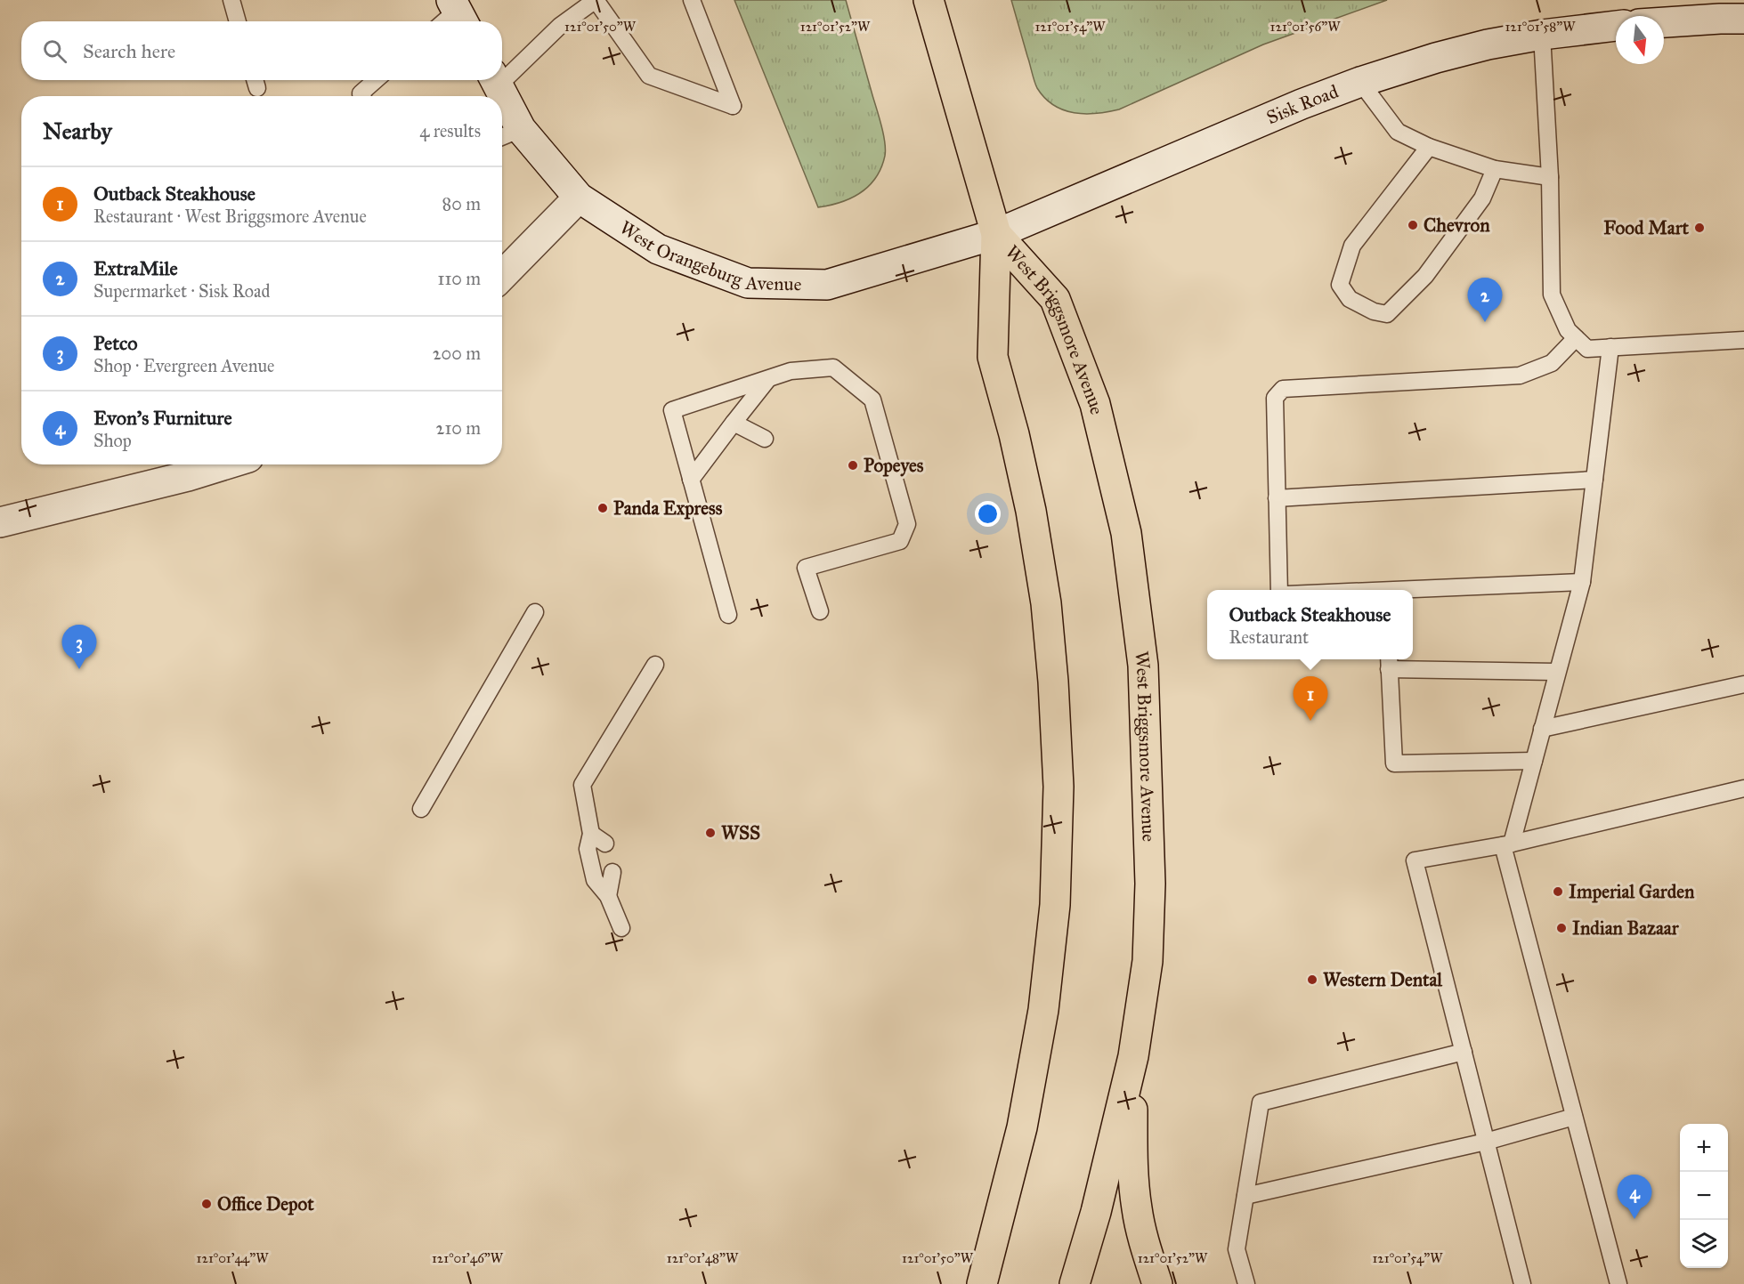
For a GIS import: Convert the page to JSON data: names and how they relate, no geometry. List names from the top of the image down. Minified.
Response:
{"streets":{"main road":["West Briggsmore Avenue"],"street":["Sisk Road","West Orangeburg Avenue"]},"crossings":[["Sisk Road","West Orangeburg Avenue"],["Sisk Road","West Briggsmore Avenue"],["West Orangeburg Avenue","West Briggsmore Avenue"]],"places":["Chevron","Food Mart","Popeyes","Panda Express","WSS","Imperial Garden","Indian Bazaar","Western Dental","Office Depot"],"north":"bottom","page":{"search":"Search here","heading":["Nearby","4 results"],"list":[{"mark":"1","name":"Outback Steakhouse","note":"Restaurant · West Briggsmore Avenue","value":"80 m"},{"mark":"2","name":"ExtraMile","note":"Supermarket · Sisk Road","value":"110 m"},{"mark":"3","name":"Petco","note":"Shop · Evergreen Avenue","value":"200 m"},{"mark":"4","name":"Evon's Furniture","note":"Shop","value":"210 m"}],"pins":["2","3","1","4"],"popup":["Outback Steakhouse","Restaurant"],"map_buttons":["+","−"]},"coordinates":["121°01'50\"W","121°01'52\"W","121°01'54\"W","121°01'56\"W","121°01'58\"W","121°01'44\"W","121°01'46\"W","121°01'48\"W"]}
